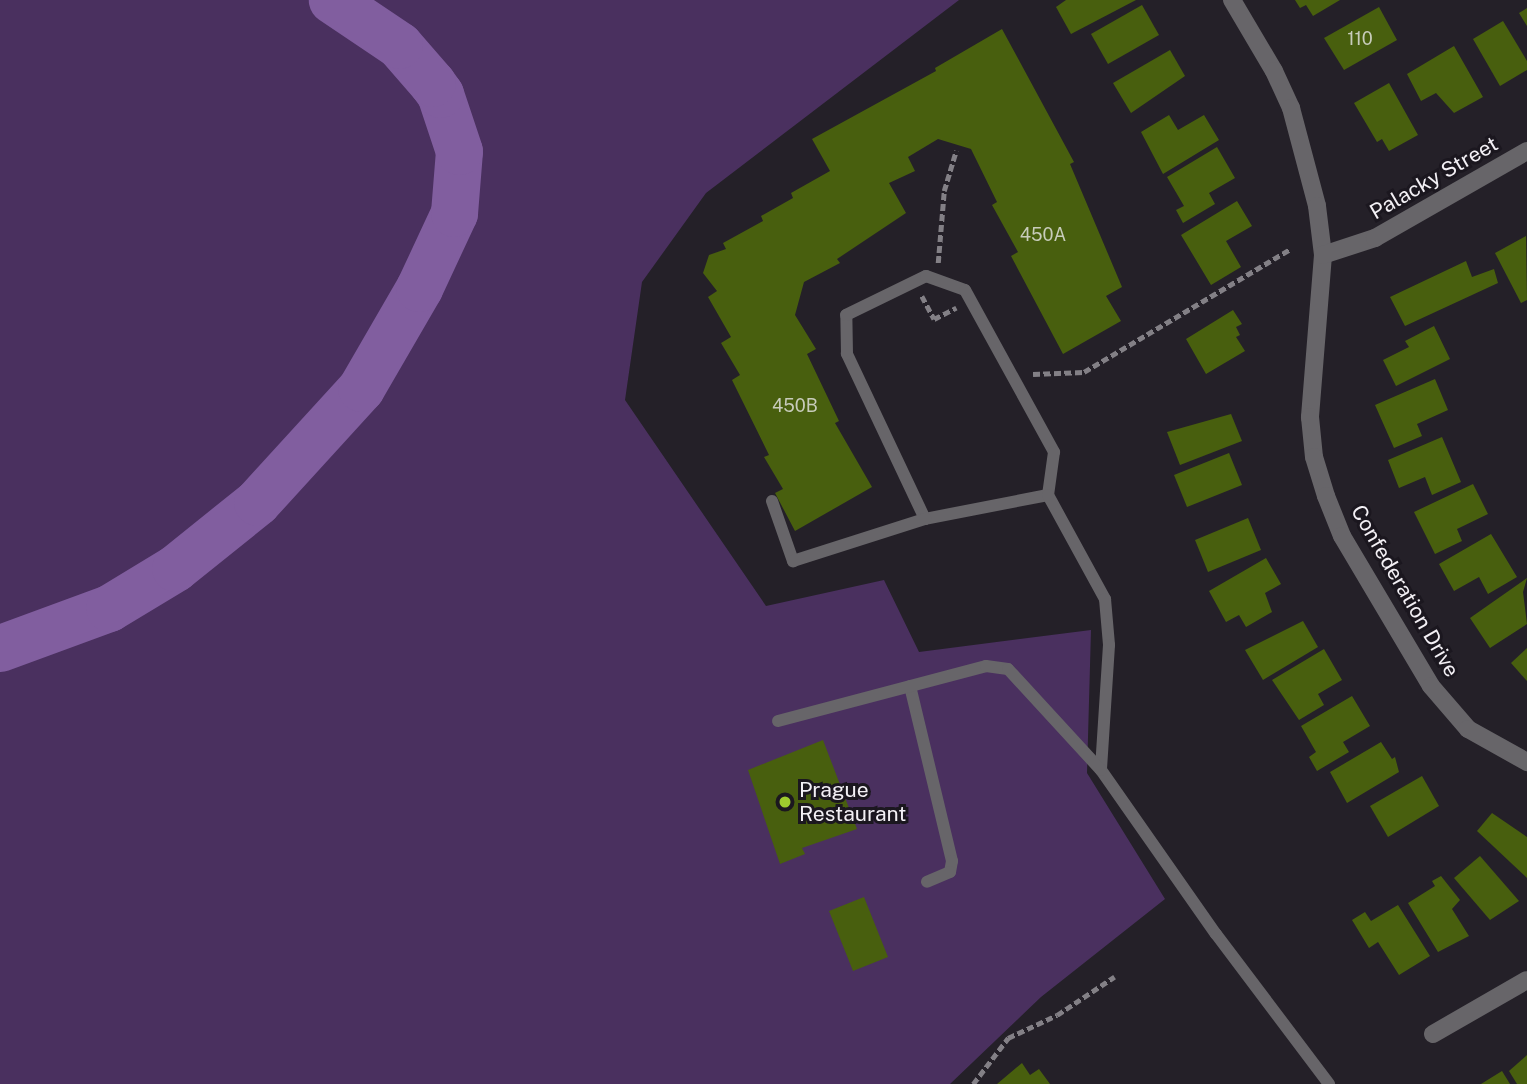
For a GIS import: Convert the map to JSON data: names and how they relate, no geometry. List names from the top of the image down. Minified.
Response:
{"streets":{"street":["Palacky Street","Confederation Drive"]},"crossings":[["Palacky Street","Confederation Drive"]],"places":["Prague Restaurant"],"house_numbers":["110","450A","450B"]}
